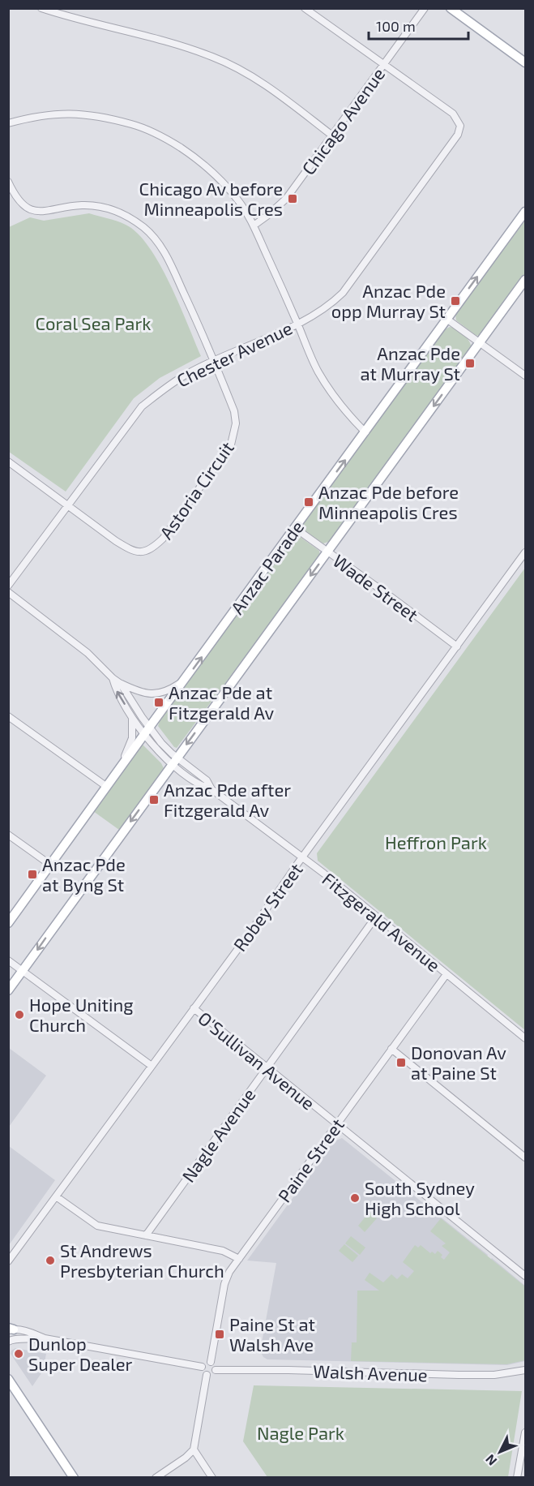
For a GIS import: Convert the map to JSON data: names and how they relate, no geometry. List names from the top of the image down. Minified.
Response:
{"streets":{"main road":["Anzac Parade"],"street":["Chicago Avenue","Chester Avenue","Astoria Circuit","Wade Street","Robey Street","Fitzgerald Avenue","O'Sullivan Avenue","Nagle Avenue","Paine Street","Walsh Avenue"]},"crossings":[["Chicago Avenue","Chester Avenue"],["Chester Avenue","Astoria Circuit"],["Anzac Parade","Wade Street"],["Anzac Parade","Fitzgerald Avenue"],["Wade Street","Robey Street"],["Robey Street","Fitzgerald Avenue"],["Robey Street","O'Sullivan Avenue"],["Fitzgerald Avenue","Nagle Avenue"],["Fitzgerald Avenue","Paine Street"],["O'Sullivan Avenue","Nagle Avenue"],["O'Sullivan Avenue","Paine Street"],["Paine Street","Walsh Avenue"]],"parks":["Coral Sea Park","Heffron Park","Nagle Park"],"places":{"transit":["Chicago Av before Minneapolis Cres","Anzac Pde opp Murray St","Anzac Pde at Murray St","Anzac Pde before Minneapolis Cres","Anzac Pde at Fitzgerald Av","Anzac Pde after Fitzgerald Av","Anzac Pde at Byng St","Donovan Av at Paine St","Paine St at Walsh Ave"],"other":["Hope Uniting Church","South Sydney High School","St Andrews Presbyterian Church","Dunlop Super Dealer"]},"scale_bar":"100 m","north":"bottom left"}
